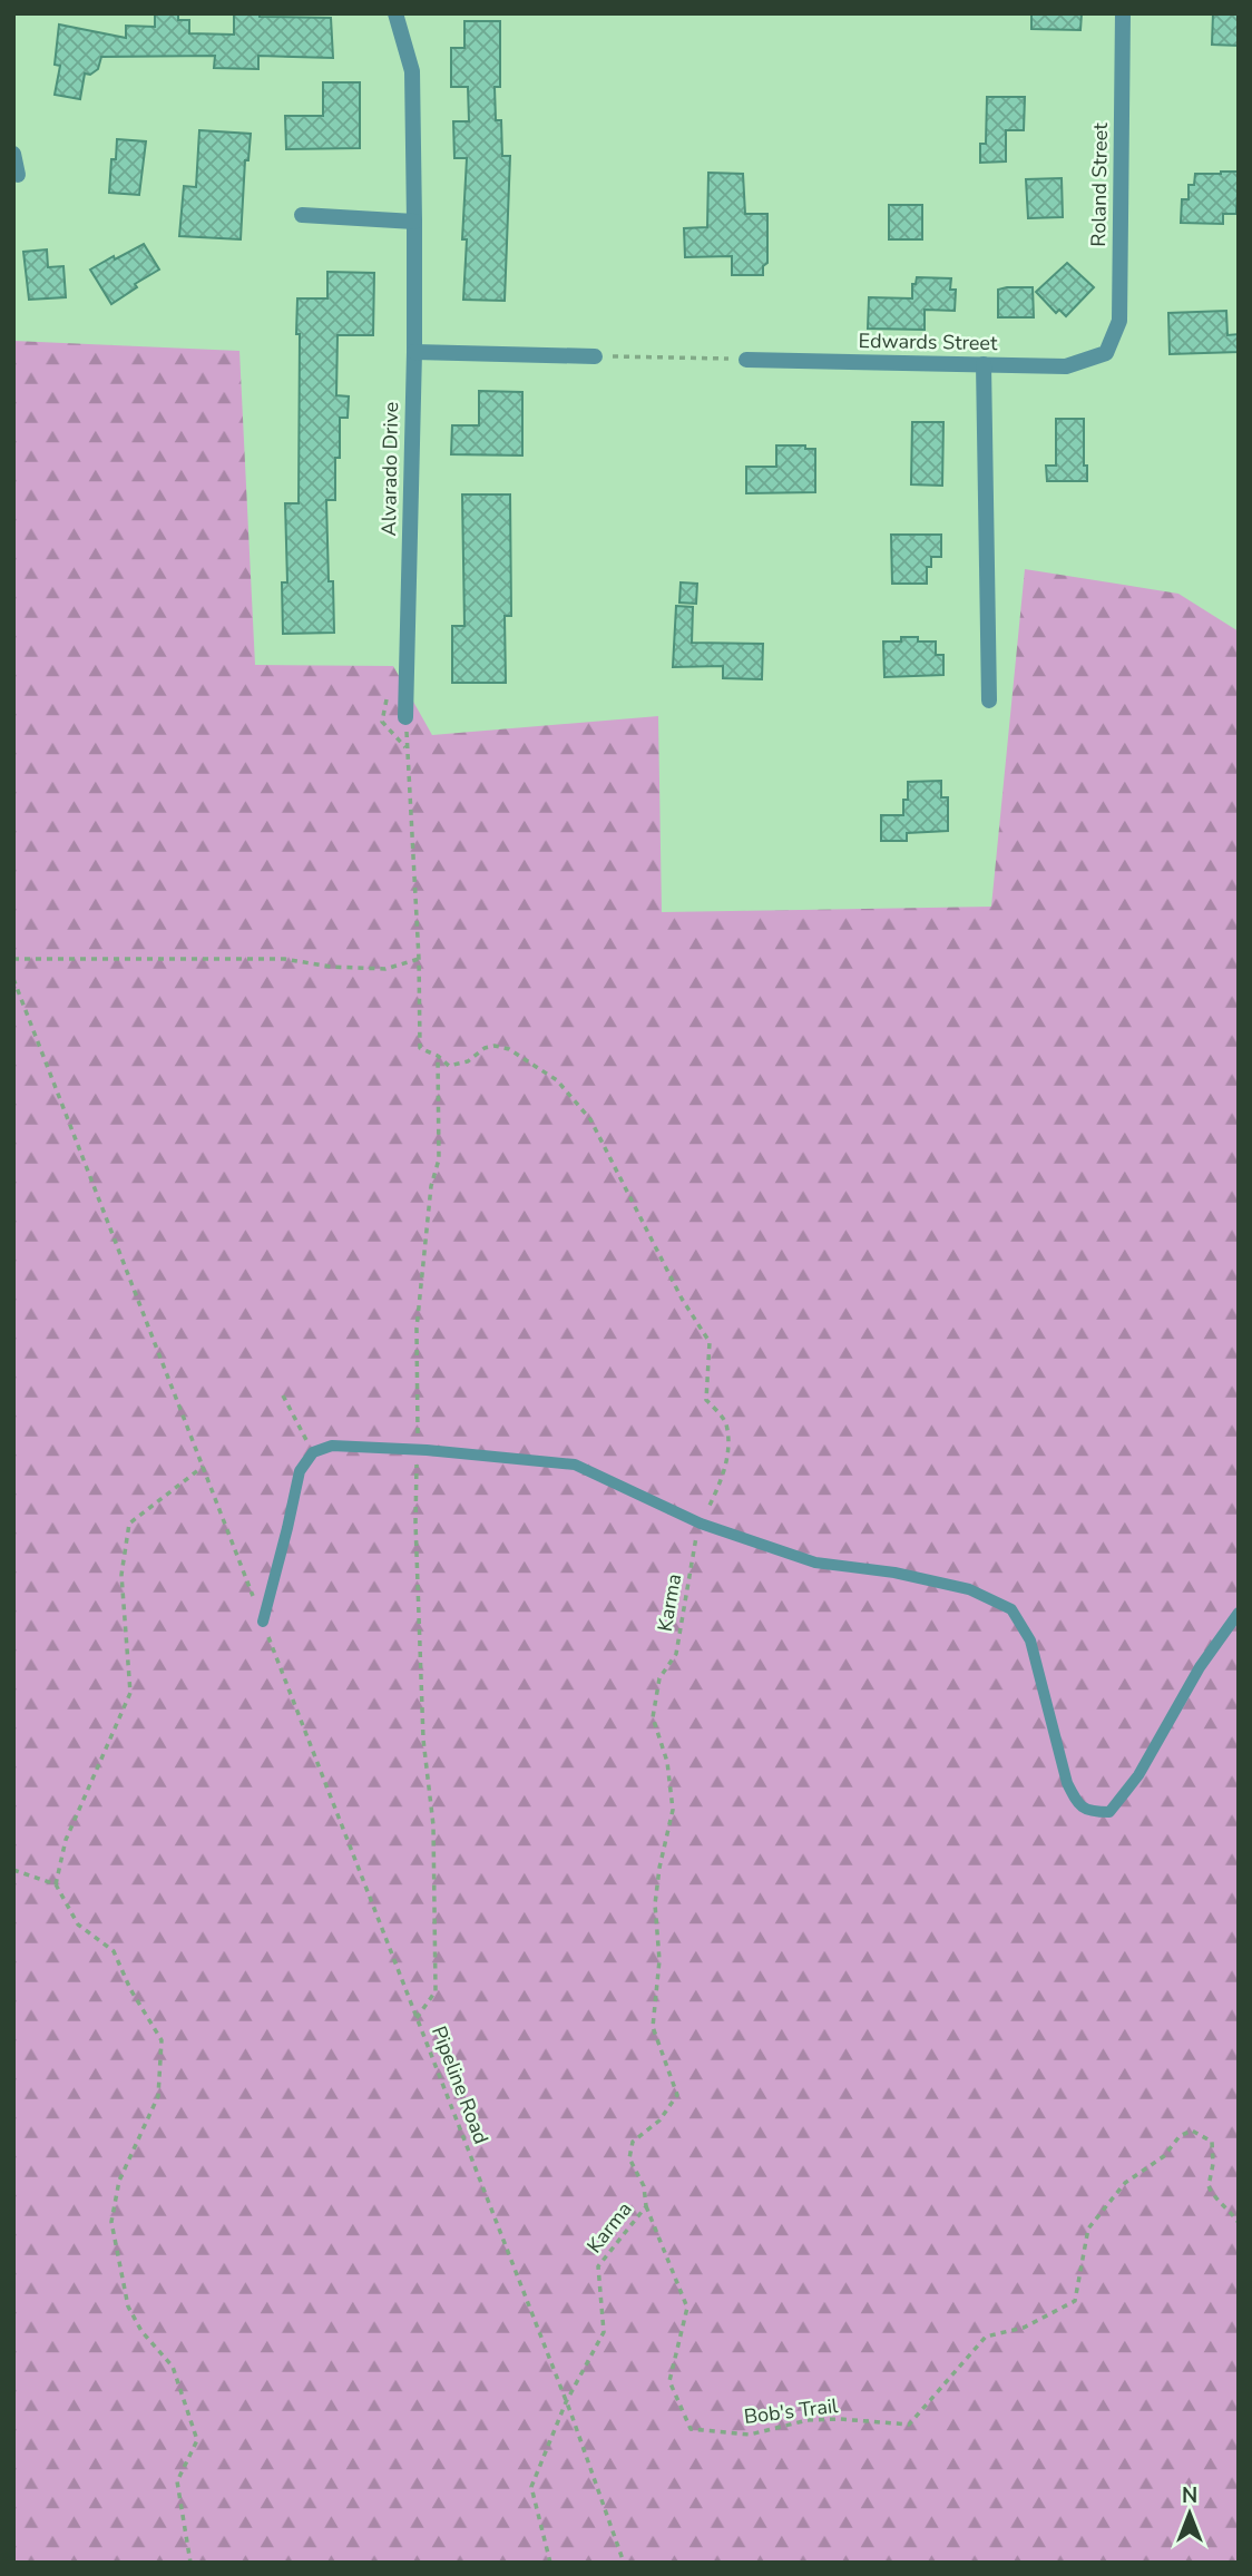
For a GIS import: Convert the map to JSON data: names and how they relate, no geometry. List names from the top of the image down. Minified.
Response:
{"streets":{"street":["Roland Street","Edwards Street","Alvarado Drive"],"path":["Karma","Pipeline Road","Bob's Trail"]},"crossings":[["Roland Street","Edwards Street"],["Karma","Pipeline Road"],["Karma","Bob's Trail"]],"north":"top"}
